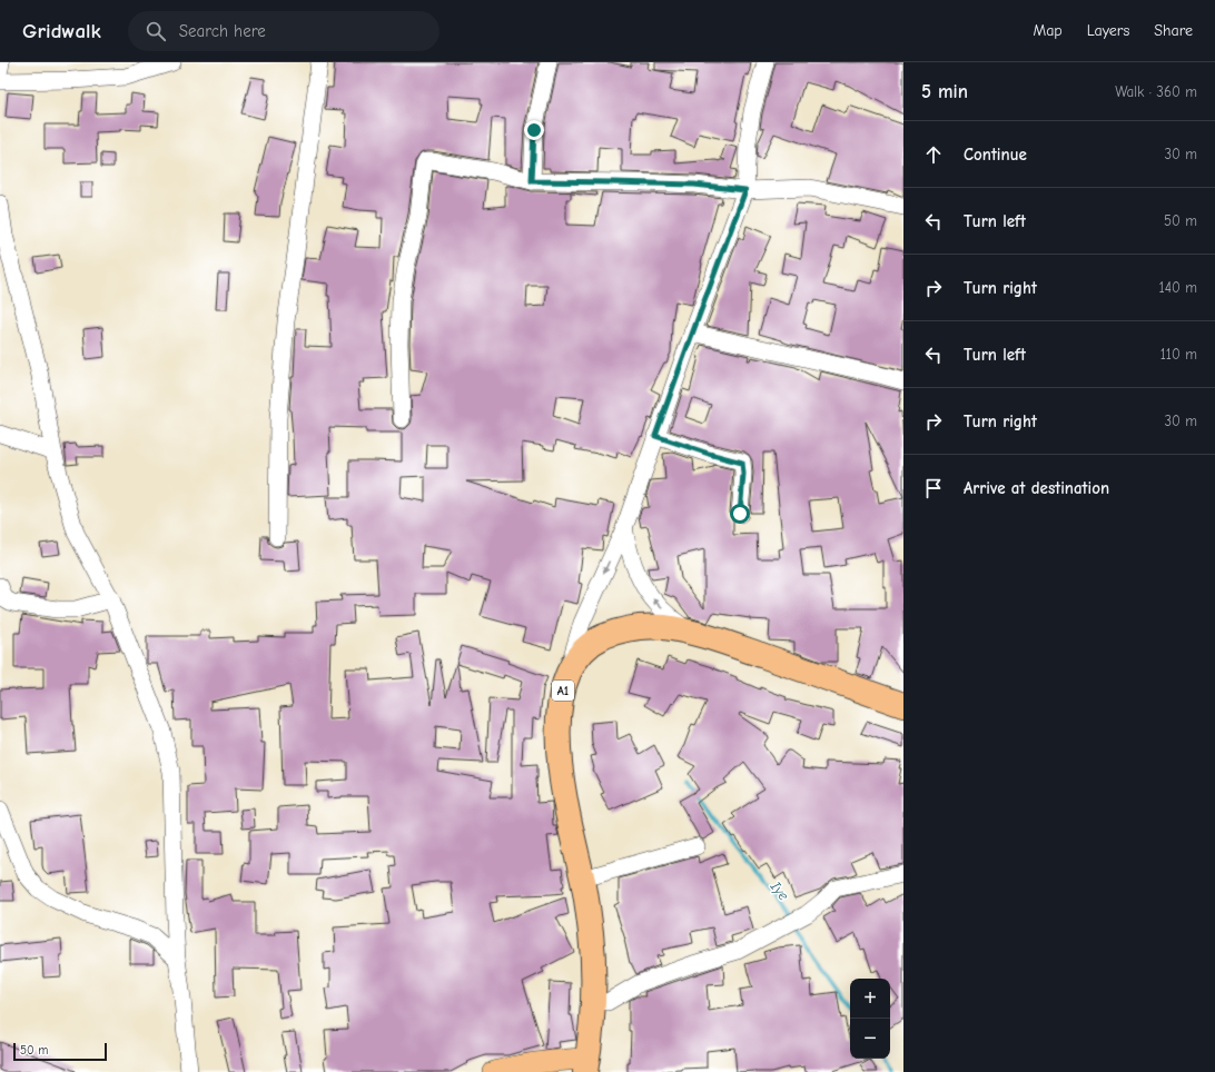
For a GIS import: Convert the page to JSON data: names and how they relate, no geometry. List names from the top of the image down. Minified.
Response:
{"streets":{"highway":["A1"]},"water":["Iye"],"scale_bar":"50 m","page":{"header":"Gridwalk","search":"Search here","nav":["Map","Layers","Share"],"heading":["5 min","Walk · 360 m"],"list":[["Continue","30 m"],["Turn left","50 m"],["Turn right","140 m"],["Turn left","110 m"],["Turn right","30 m"],"Arrive at destination"],"map_buttons":["+","−"],"scale":"50 m"}}
